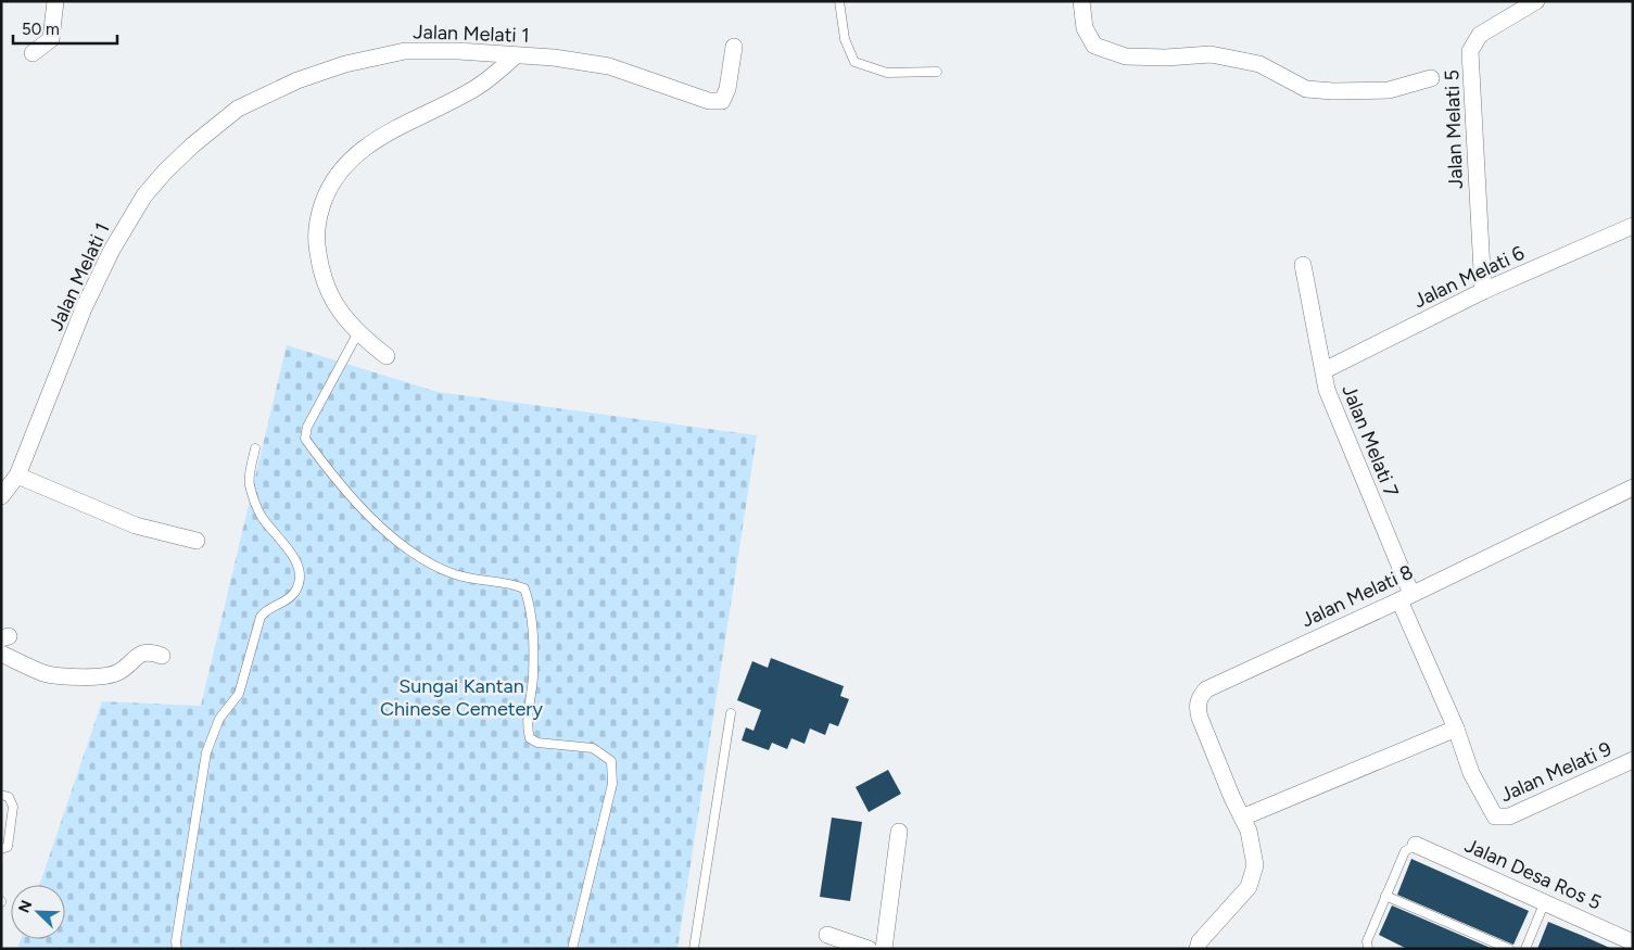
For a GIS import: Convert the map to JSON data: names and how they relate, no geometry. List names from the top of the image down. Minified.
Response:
{"streets":{"street":["Jalan Melati 1","Jalan Melati 5","Jalan Melati 6","Jalan Melati 7","Jalan Melati 8","Jalan Melati 9","Jalan Desa Ros 5"]},"crossings":[["Jalan Melati 5","Jalan Melati 6"],["Jalan Melati 6","Jalan Melati 7"],["Jalan Melati 7","Jalan Melati 8"],["Jalan Melati 7","Jalan Melati 9"],["Jalan Melati 8","Jalan Melati 9"]],"parks":["Sungai Kantan Chinese Cemetery"],"scale_bar":"50 m","north":"top left"}
